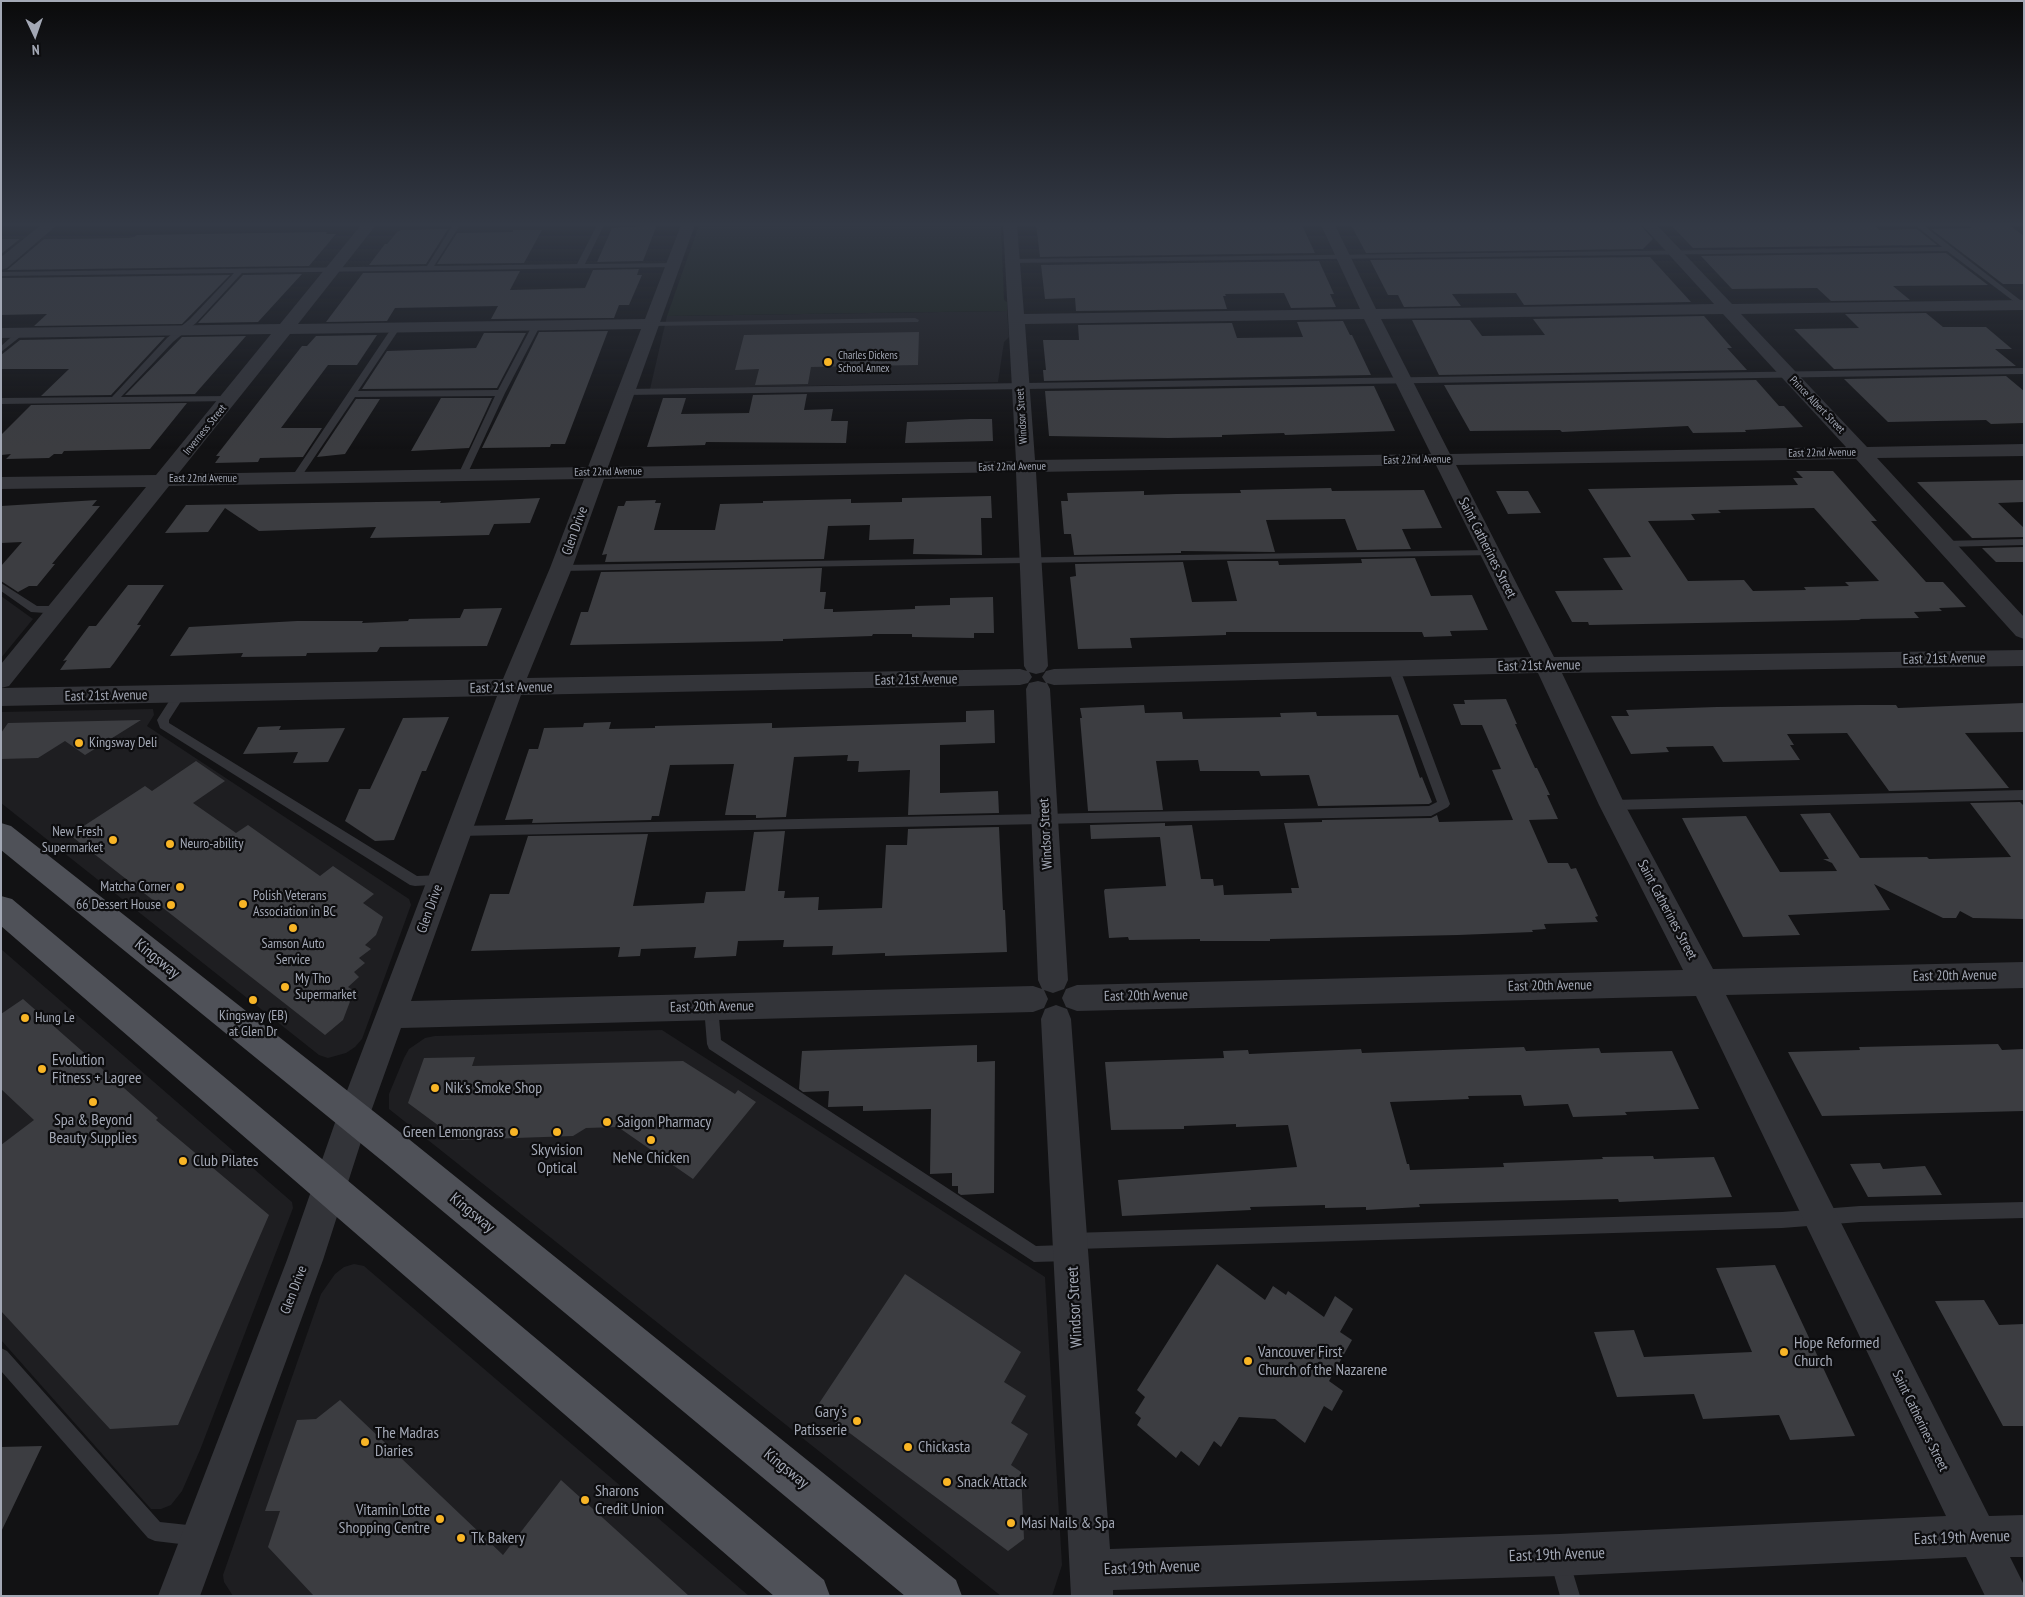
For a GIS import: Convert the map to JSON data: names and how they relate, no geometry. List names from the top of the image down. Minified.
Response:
{"streets":{"main road":["Kingsway"],"street":["Prince Albert Street","Windsor Street","Inverness Street","East 22nd Avenue","Glen Drive","Saint Catherines Street","East 21st Avenue","East 20th Avenue","East 19th Avenue"]},"crossings":[["Prince Albert Street","East 22nd Avenue"],["Windsor Street","East 22nd Avenue"],["Windsor Street","East 21st Avenue"],["Windsor Street","East 20th Avenue"],["Windsor Street","East 19th Avenue"],["Inverness Street","East 22nd Avenue"],["East 22nd Avenue","Glen Drive"],["East 22nd Avenue","Saint Catherines Street"],["Glen Drive","East 21st Avenue"],["Glen Drive","Kingsway"],["Glen Drive","East 20th Avenue"],["Saint Catherines Street","East 21st Avenue"],["Saint Catherines Street","East 20th Avenue"],["Saint Catherines Street","East 19th Avenue"]],"places":["Charles Dickens School Annex","Kingsway Deli","New Fresh Supermarket","Neuro-ability","Matcha Corner","Polish Veterans Association in BC","66 Dessert House","Samson Auto Service","My Tho Supermarket","Kingsway (EB) at Glen Dr","Hung Le","Evolution Fitness + Lagree","Nik's Smoke Shop","Spa & Beyond Beauty Supplies","Saigon Pharmacy","Green Lemongrass","Skyvision Optical","NeNe Chicken","Club Pilates","Hope Reformed Church","Vancouver First Church of the Nazarene","Gary's Patisserie","The Madras Diaries","Chickasta","Snack Attack","Sharons Credit Union","Vitamin Lotte Shopping Centre","Masi Nails & Spa","Tk Bakery"],"north":"bottom"}
